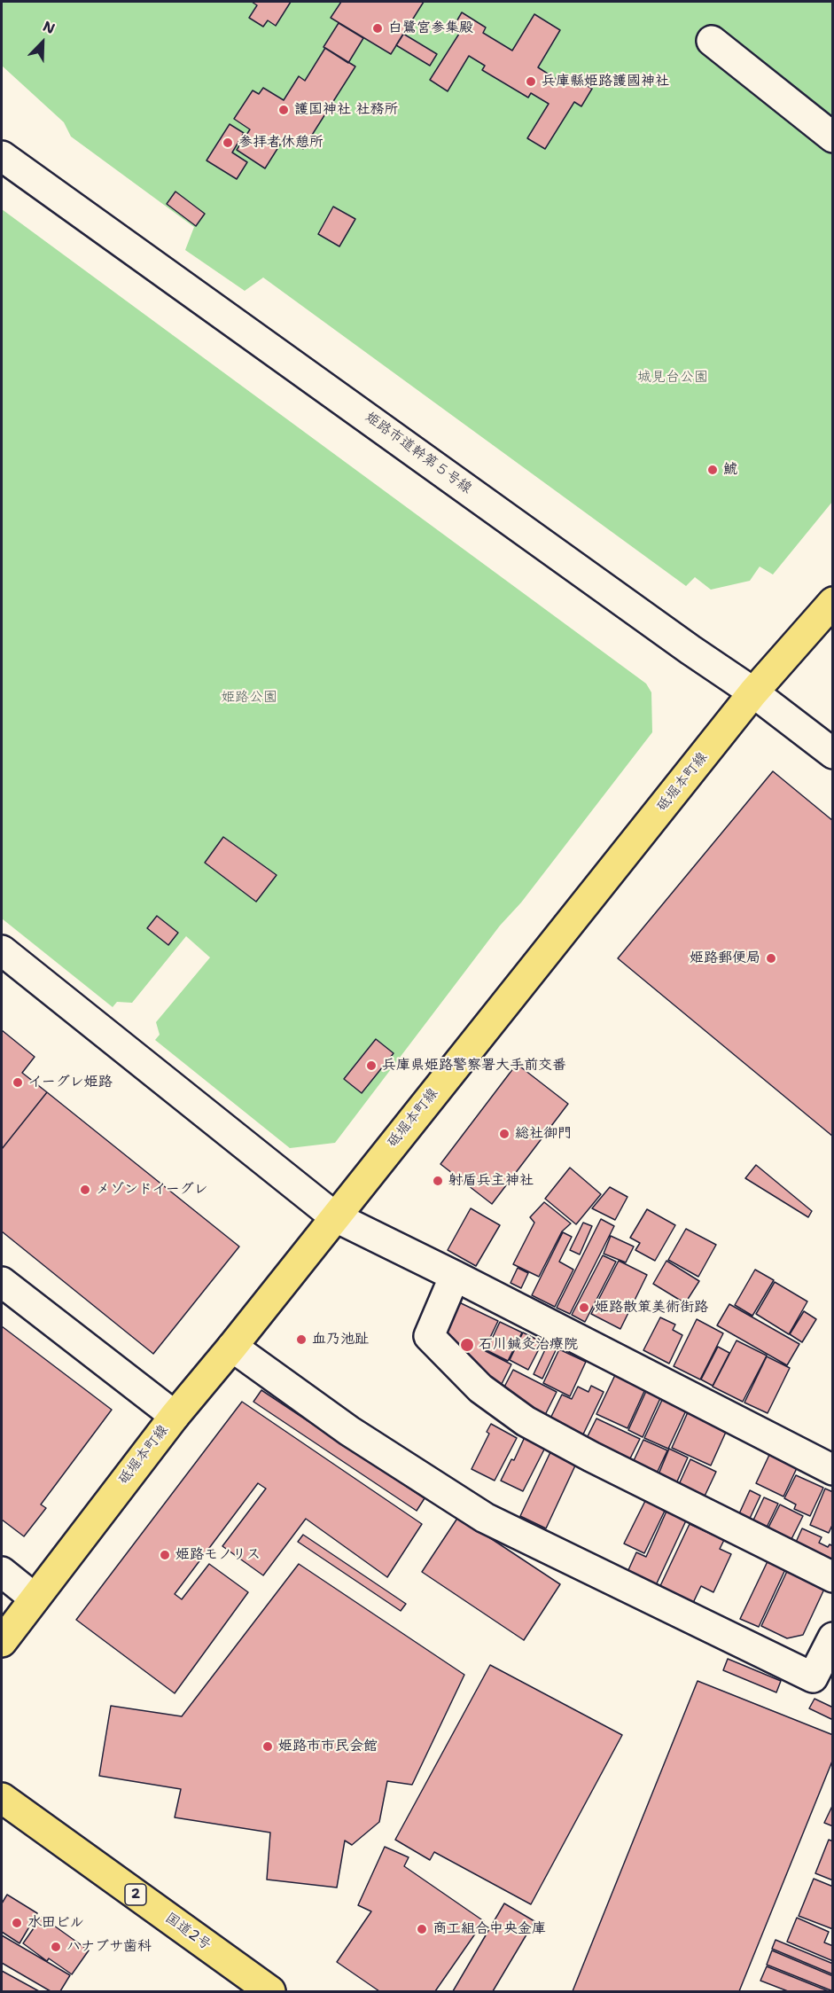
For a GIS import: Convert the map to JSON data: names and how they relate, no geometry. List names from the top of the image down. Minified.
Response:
{"streets":{"main road":["砥堀本町線","2","国道2号"],"street":["姫路市道幹第５号線"]},"crossings":[["姫路市道幹第５号線","砥堀本町線"]],"parks":["城見台公園","姫路公園"],"places":["白鷺宮参集殿","兵庫縣姫路護國神社","護国神社 社務所","参拝者休憩所","鯱","姫路郵便局","兵庫県姫路警察署大手前交番","イーグレ姫路","総社御門","射盾兵主神社","メゾンドイーグレ","姫路散策美術街路","血乃池趾","石川鍼灸治療院","姫路モノリス","姫路市市民会館","水田ビル","商工組合中央金庫","ハナブサ歯科"],"north":"top right"}
